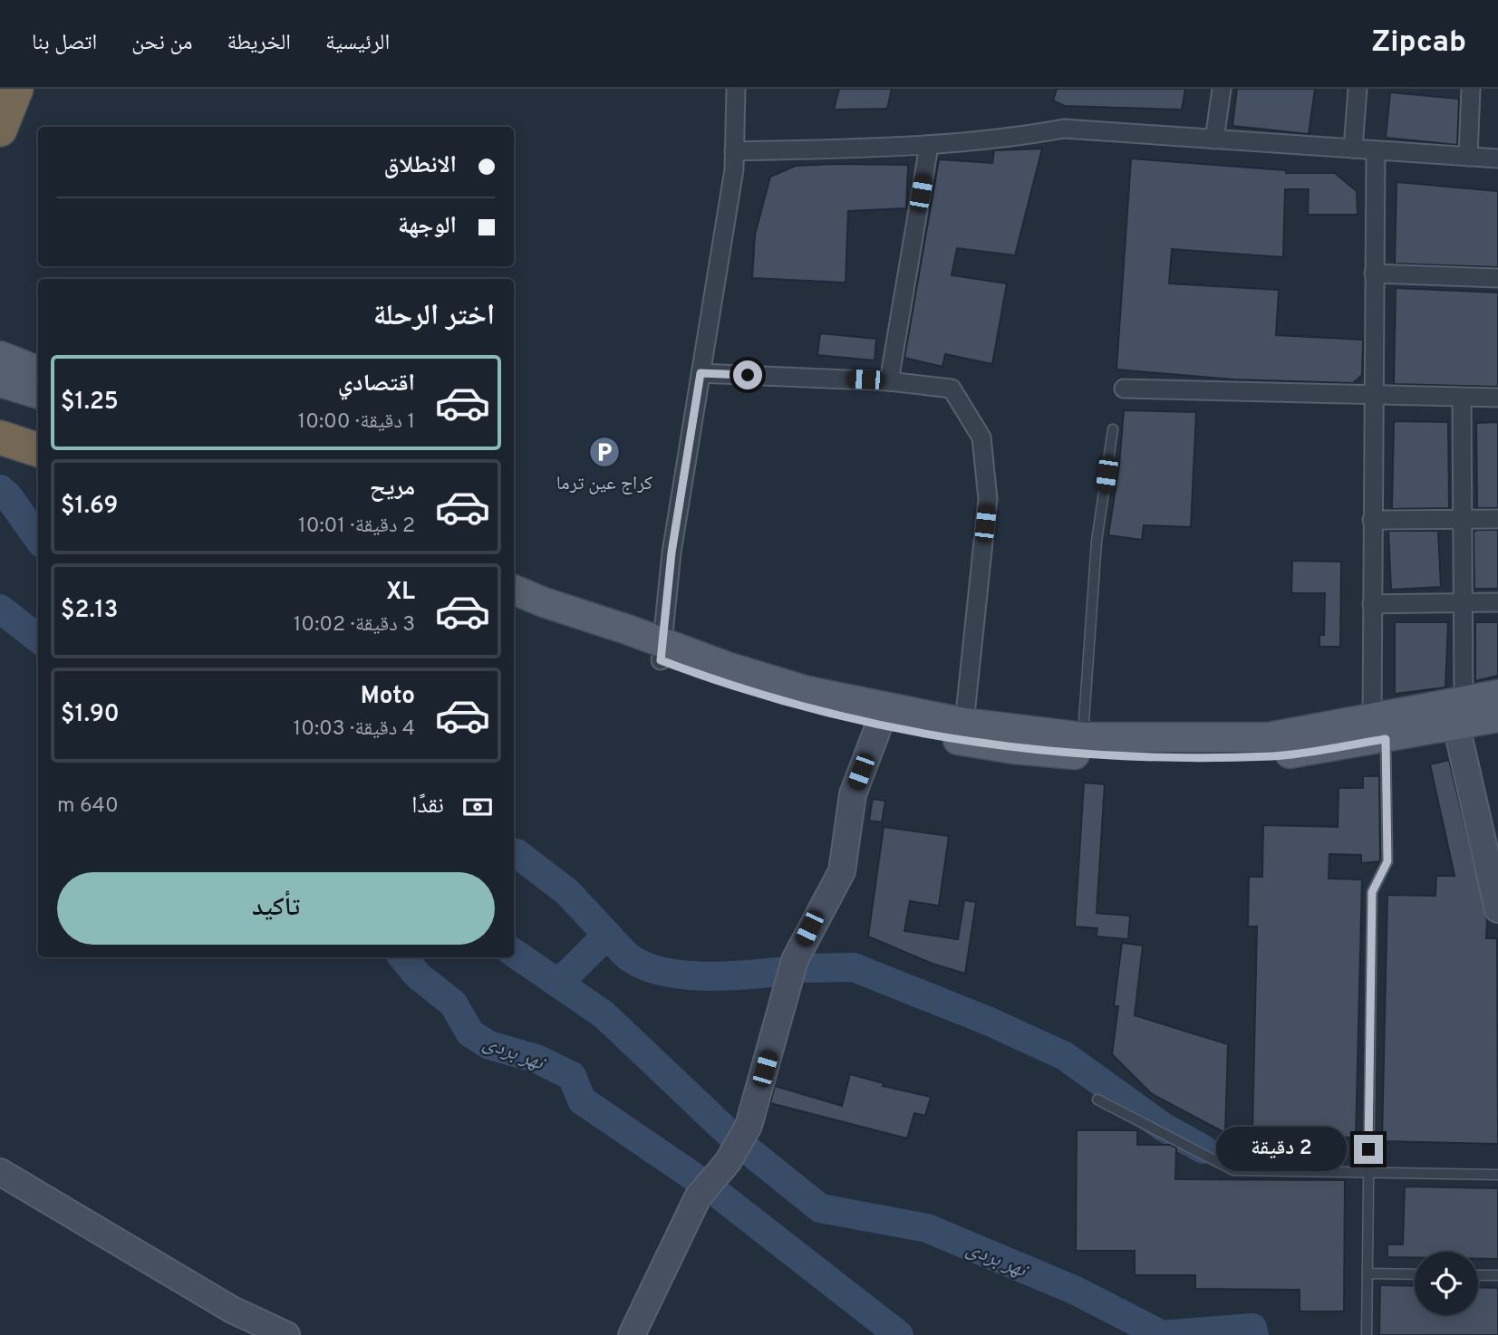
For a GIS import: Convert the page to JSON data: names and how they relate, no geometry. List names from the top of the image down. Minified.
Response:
{"water":["نهر بردى"],"places":{"parking":["كراج عين ترما"]},"page":{"header":"Zipcab","nav":["الرئيسية","الخريطة","من نحن","اتصل بنا"],"banner":["الانطلاق","الوجهة"],"heading":"اختر الرحلة","list":[{"name":"اقتصادي","note":"1 دقيقة · 10:00","value":"$1.25"},{"name":"مريح","note":"2 دقيقة · 10:01","value":"$1.69"},{"name":"XL","note":"3 دقيقة · 10:02","value":"$2.13"},{"name":"Moto","note":"4 دقيقة · 10:03","value":"$1.90"}],"pay":["نقدًا","640 m"],"buttons":"تأكيد","bubble":"2 دقيقة"}}
